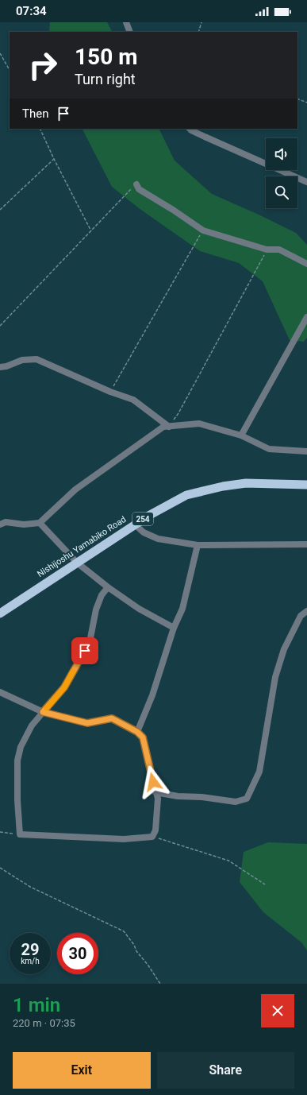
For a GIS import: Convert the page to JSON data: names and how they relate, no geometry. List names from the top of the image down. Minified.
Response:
{"streets":{"highway":["254","Nishijoshu Yamabiko Road"]},"page":{"status":"07:34","turn":["150 m","Turn right"],"then":"Then","speed":"29 km/h","limit":"30","heading":["1 min","220 m · 07:35"],"buttons":["Exit","Share"]}}
